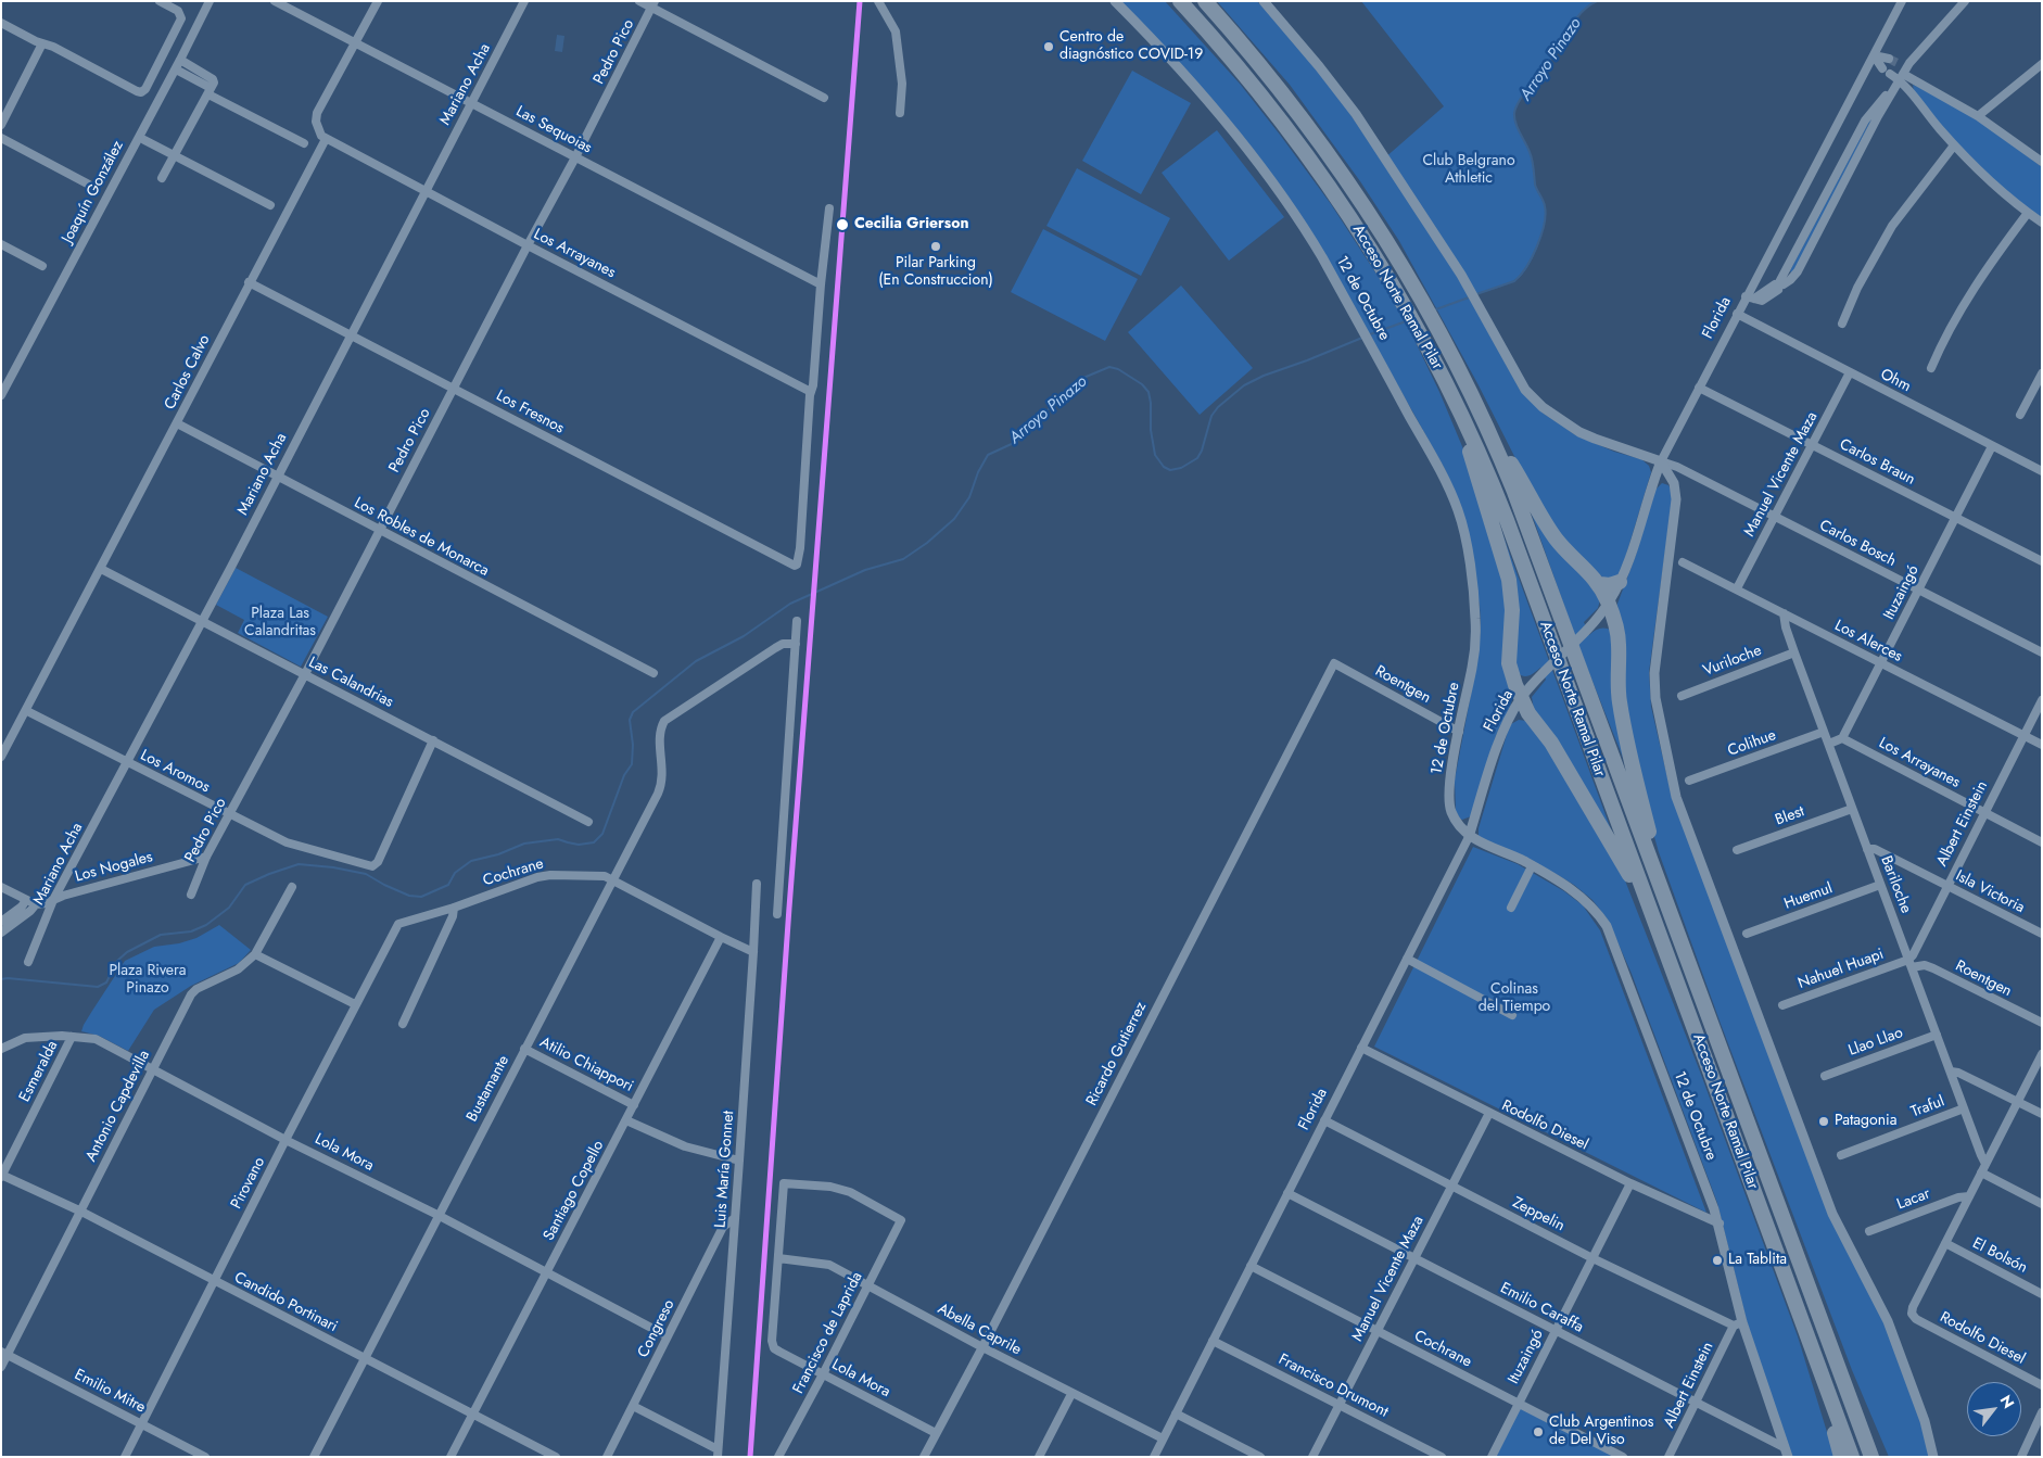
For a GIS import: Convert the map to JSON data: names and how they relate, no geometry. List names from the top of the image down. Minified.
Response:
{"streets":{"highway":["Acceso Norte Ramal Pilar"],"street":["Pedro Pico","Mariano Acha","Las Sequoias","Joaquín González","Los Arrayanes","12 de Octubre","Florida","Carlos Calvo","Ohm","Los Fresnos","Carlos Braun","Manuel Vicente Maza","Los Robles de Monarca","Carlos Bosch","Ituzaingó","Los Alerces","Vuriloche","Las Calandrias","Roentgen","Colihue","Los Aromos","Blest","Albert Einstein","Los Nogales","Cochrane","Bariloche","Isla Victoria","Huemul","Nahuel Huapi","Llao Llao","Ricardo Gutierrez","Atilio Chiappori","Esmeralda","Bustamante","Antonio Capdevilla","Traful","Rodolfo Diesel","Lola Mora","Luis María Gonnet","Pirovano","Santiago Copello","Lacar","Zeppelin","El Bolsón","Candido Portinari","Emilio Caraffa","Congreso","Abella Caprile","Francisco de Laprida","Francisco Drumont","Emilio Mitre"]},"crossings":[["Pedro Pico","Las Sequoias"],["Pedro Pico","Los Arrayanes"],["Pedro Pico","Los Fresnos"],["Pedro Pico","Los Robles de Monarca"],["Pedro Pico","Las Calandrias"],["Pedro Pico","Los Aromos"],["Pedro Pico","Los Nogales"],["Mariano Acha","Las Sequoias"],["Mariano Acha","Los Arrayanes"],["Mariano Acha","Los Fresnos"],["Mariano Acha","Los Robles de Monarca"],["Mariano Acha","Las Calandrias"],["Mariano Acha","Los Aromos"],["Mariano Acha","Los Nogales"],["Los Arrayanes","Carlos Calvo"],["Los Arrayanes","Los Fresnos"],["Los Arrayanes","Ituzaingó"],["Los Arrayanes","Albert Einstein"],["12 de Octubre","Florida"],["12 de Octubre","Roentgen"],["12 de Octubre","Albert Einstein"],["12 de Octubre","Rodolfo Diesel"],["12 de Octubre","Zeppelin"],["12 de Octubre","Emilio Caraffa"],["Florida","Ohm"],["Florida","Carlos Braun"],["Florida","Carlos Bosch"],["Florida","Cochrane"],["Florida","Rodolfo Diesel"],["Florida","Zeppelin"],["Florida","Emilio Caraffa"],["Florida","Abella Caprile"],["Florida","Francisco Drumont"],["Carlos Calvo","Los Fresnos"],["Carlos Calvo","Los Robles de Monarca"],["Carlos Calvo","Las Calandrias"],["Carlos Calvo","Los Aromos"],["Ohm","Manuel Vicente Maza"],["Ohm","Ituzaingó"],["Carlos Braun","Manuel Vicente Maza"],["Carlos Braun","Ituzaingó"],["Manuel Vicente Maza","Carlos Bosch"],["Manuel Vicente Maza","Los Alerces"],["Manuel Vicente Maza","Cochrane"],["Manuel Vicente Maza","Rodolfo Diesel"],["Manuel Vicente Maza","Zeppelin"],["Manuel Vicente Maza","Emilio Caraffa"],["Manuel Vicente Maza","Francisco Drumont"],["Carlos Bosch","Ituzaingó"],["Ituzaingó","Los Alerces"],["Ituzaingó","Cochrane"],["Ituzaingó","Rodolfo Diesel"],["Ituzaingó","Zeppelin"],["Ituzaingó","Emilio Caraffa"],["Los Alerces","Albert Einstein"],["Los Alerces","Bariloche"],["Vuriloche","Bariloche"],["Las Calandrias","Los Aromos"],["Roentgen","Albert Einstein"],["Roentgen","Bariloche"],["Roentgen","Nahuel Huapi"],["Roentgen","Ricardo Gutierrez"],["Colihue","Bariloche"],["Blest","Bariloche"],["Albert Einstein","Bariloche"],["Albert Einstein","Isla Victoria"],["Albert Einstein","Nahuel Huapi"],["Albert Einstein","Zeppelin"],["Albert Einstein","Emilio Caraffa"],["Cochrane","Bustamante"],["Cochrane","Luis María Gonnet"],["Cochrane","Pirovano"],["Cochrane","Santiago Copello"],["Bariloche","Isla Victoria"],["Bariloche","Huemul"],["Bariloche","Nahuel Huapi"],["Bariloche","Llao Llao"],["Bariloche","Traful"],["Ricardo Gutierrez","Lola Mora"],["Ricardo Gutierrez","Abella Caprile"],["Atilio Chiappori","Bustamante"],["Atilio Chiappori","Santiago Copello"],["Esmeralda","Lola Mora"],["Esmeralda","Candido Portinari"],["Bustamante","Lola Mora"],["Bustamante","Candido Portinari"],["Antonio Capdevilla","Lola Mora"],["Antonio Capdevilla","Candido Portinari"],["Antonio Capdevilla","Emilio Mitre"],["Rodolfo Diesel","El Bolsón"],["Lola Mora","Pirovano"],["Lola Mora","Santiago Copello"],["Lola Mora","Congreso"],["Lola Mora","Abella Caprile"],["Lola Mora","Francisco de Laprida"],["Luis María Gonnet","Congreso"],["Pirovano","Candido Portinari"],["Pirovano","Emilio Mitre"],["Santiago Copello","Candido Portinari"],["Abella Caprile","Francisco de Laprida"]],"water":["Arroyo Pinazo"],"parks":["Club Belgrano Athletic","Plaza Las Calandritas","Plaza Rivera Pinazo","Colinas del Tiempo"],"places":["Centro de diagnóstico COVID-19","Cecilia Grierson","Pilar Parking (En Construccion)","Patagonia","La Tablita","Club Argentinos de Del Viso"],"north":"top right"}
